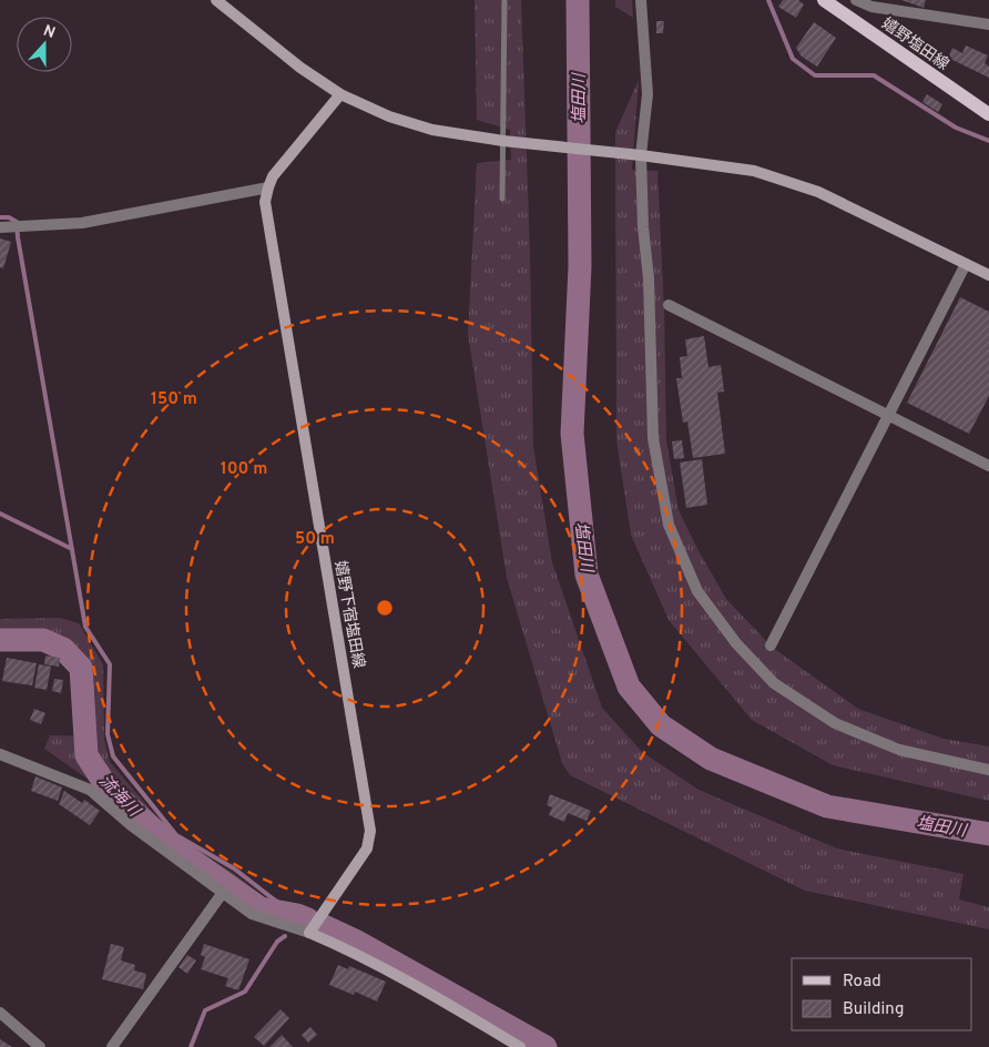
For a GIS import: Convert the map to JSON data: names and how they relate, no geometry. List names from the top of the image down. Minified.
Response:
{"streets":{"main road":["嬉野塩田線","嬉野下宿塩田線"]},"water":["塩田川","流海川"],"legend":["Road","Building"],"north":"top","rings":["150 m","100 m","50 m"]}
